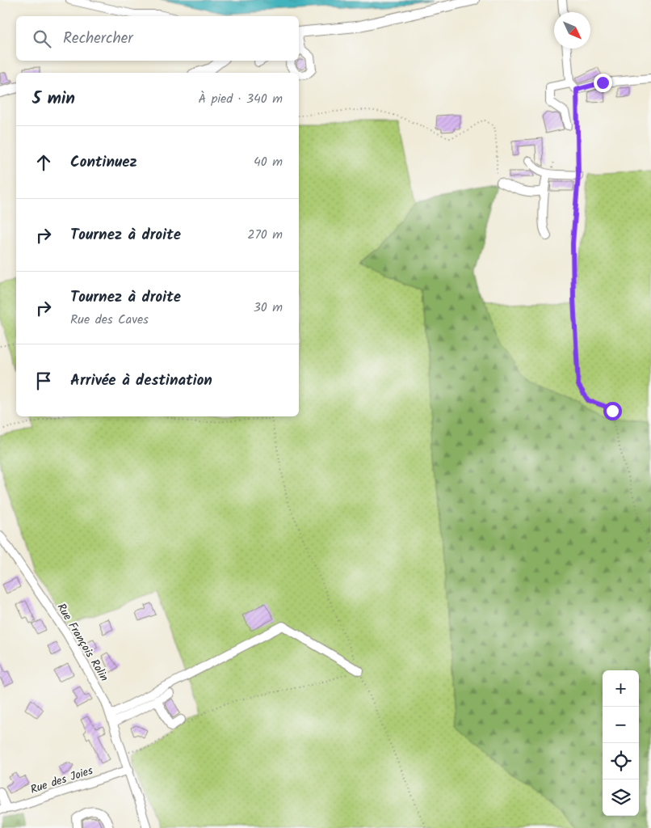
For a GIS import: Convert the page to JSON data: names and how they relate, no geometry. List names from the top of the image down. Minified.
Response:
{"streets":{"street":["Rue François Rolin","Rue des Joies"]},"crossings":[["Rue François Rolin","Rue des Joies"]],"north":"bottom right","page":{"search":"Rechercher","heading":["5 min","À pied · 340 m"],"list":[["Continuez","40 m"],["Tournez à droite","270 m"],["Tournez à droite","Rue des Caves","30 m"],"Arrivée à destination"],"map_buttons":["+","−"]}}
